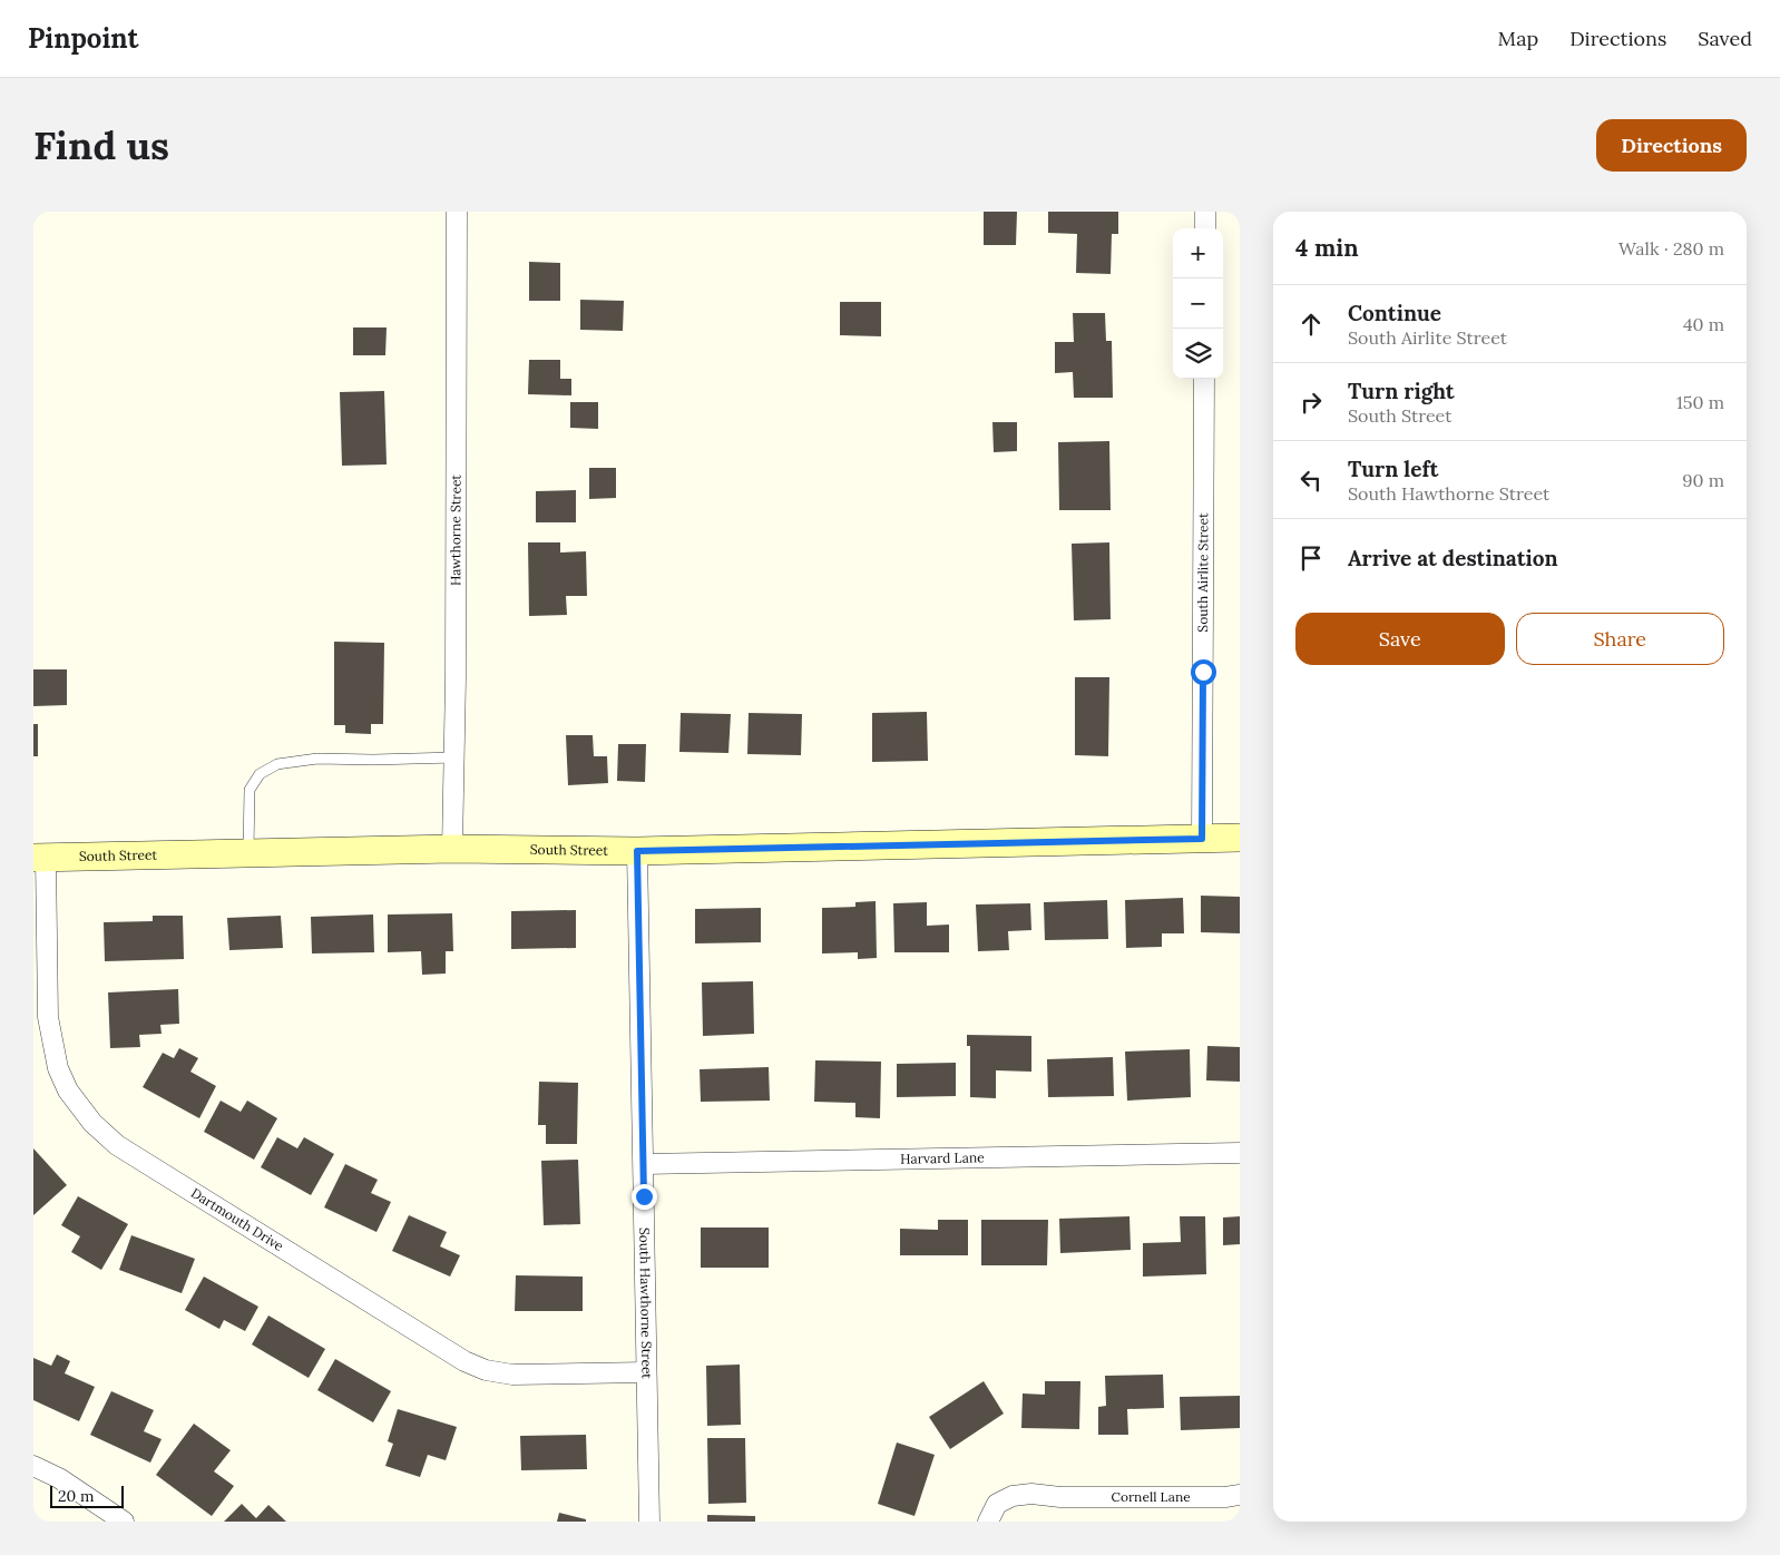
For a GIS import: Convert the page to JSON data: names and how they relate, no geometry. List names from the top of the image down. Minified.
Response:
{"streets":{"street":["Hawthorne Street","South Airlite Street","South Street","Harvard Lane","Dartmouth Drive","South Hawthorne Street","Cornell Lane"]},"crossings":[["Hawthorne Street","South Street"],["South Airlite Street","South Street"],["South Street","Dartmouth Drive"],["South Street","South Hawthorne Street"],["Harvard Lane","South Hawthorne Street"],["Dartmouth Drive","South Hawthorne Street"]],"scale_bar":"20 m","page":{"header":"Pinpoint","nav":["Map","Directions","Saved"],"buttons":["Directions",["Save","Share"]],"title":"Find us","heading":["4 min","Walk · 280 m"],"map_buttons":["+","−"],"list":[["Continue","South Airlite Street","40 m"],["Turn right","South Street","150 m"],["Turn left","South Hawthorne Street","90 m"],"Arrive at destination"],"scale":"20 m"}}
